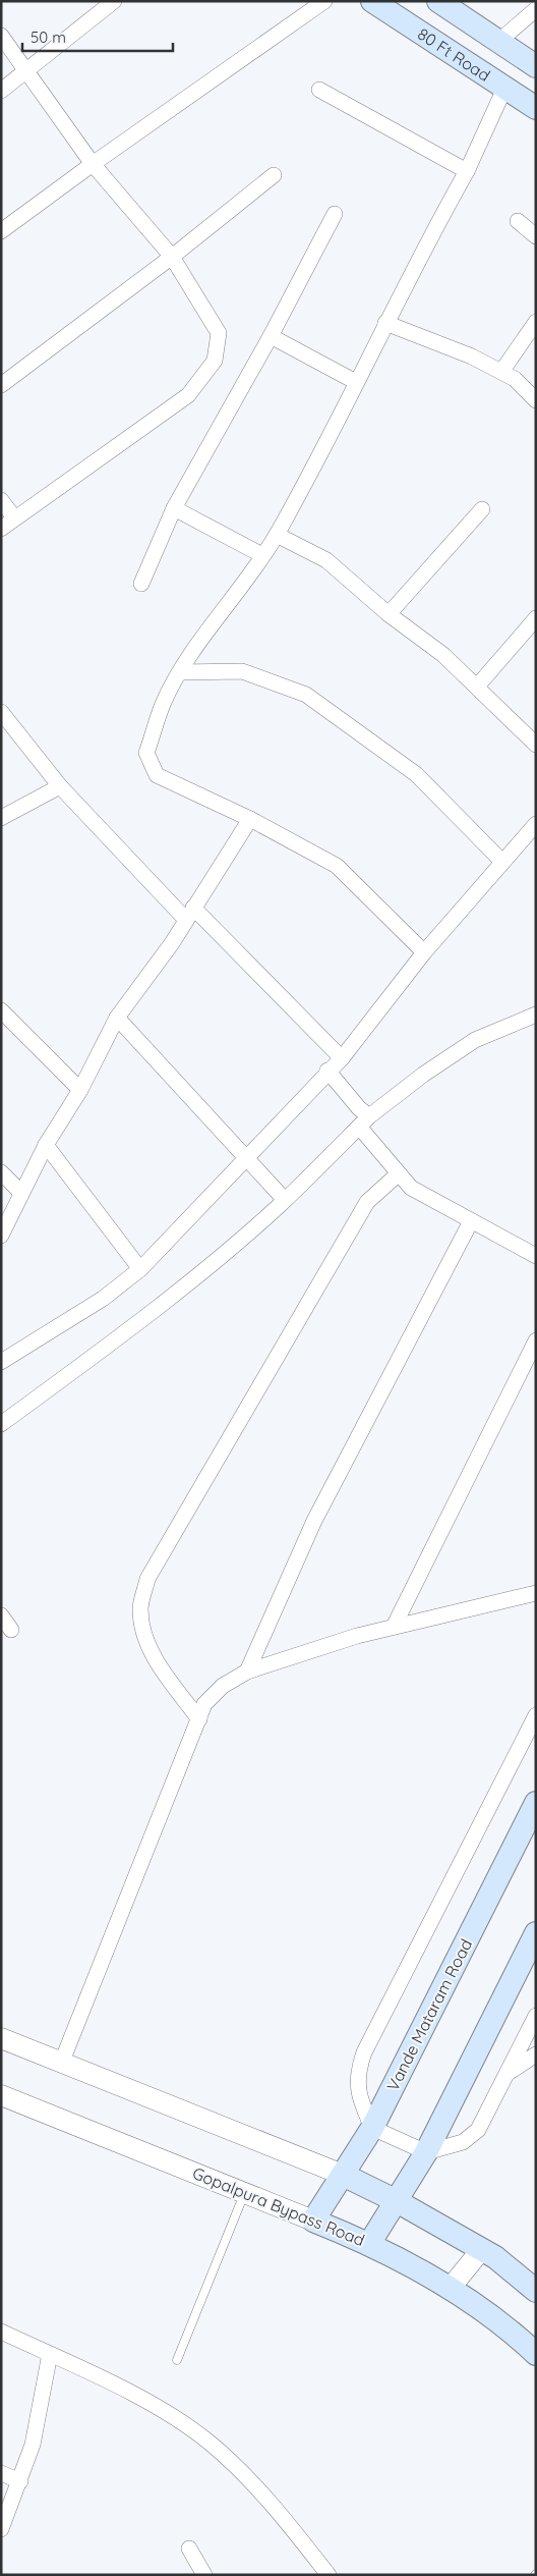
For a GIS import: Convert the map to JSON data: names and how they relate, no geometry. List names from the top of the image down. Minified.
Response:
{"streets":{"main road":["80 Ft Road","Vande Mataram Road","Gopalpura Bypass Road"]},"crossings":[["Vande Mataram Road","Gopalpura Bypass Road"]],"scale_bar":"50 m"}
